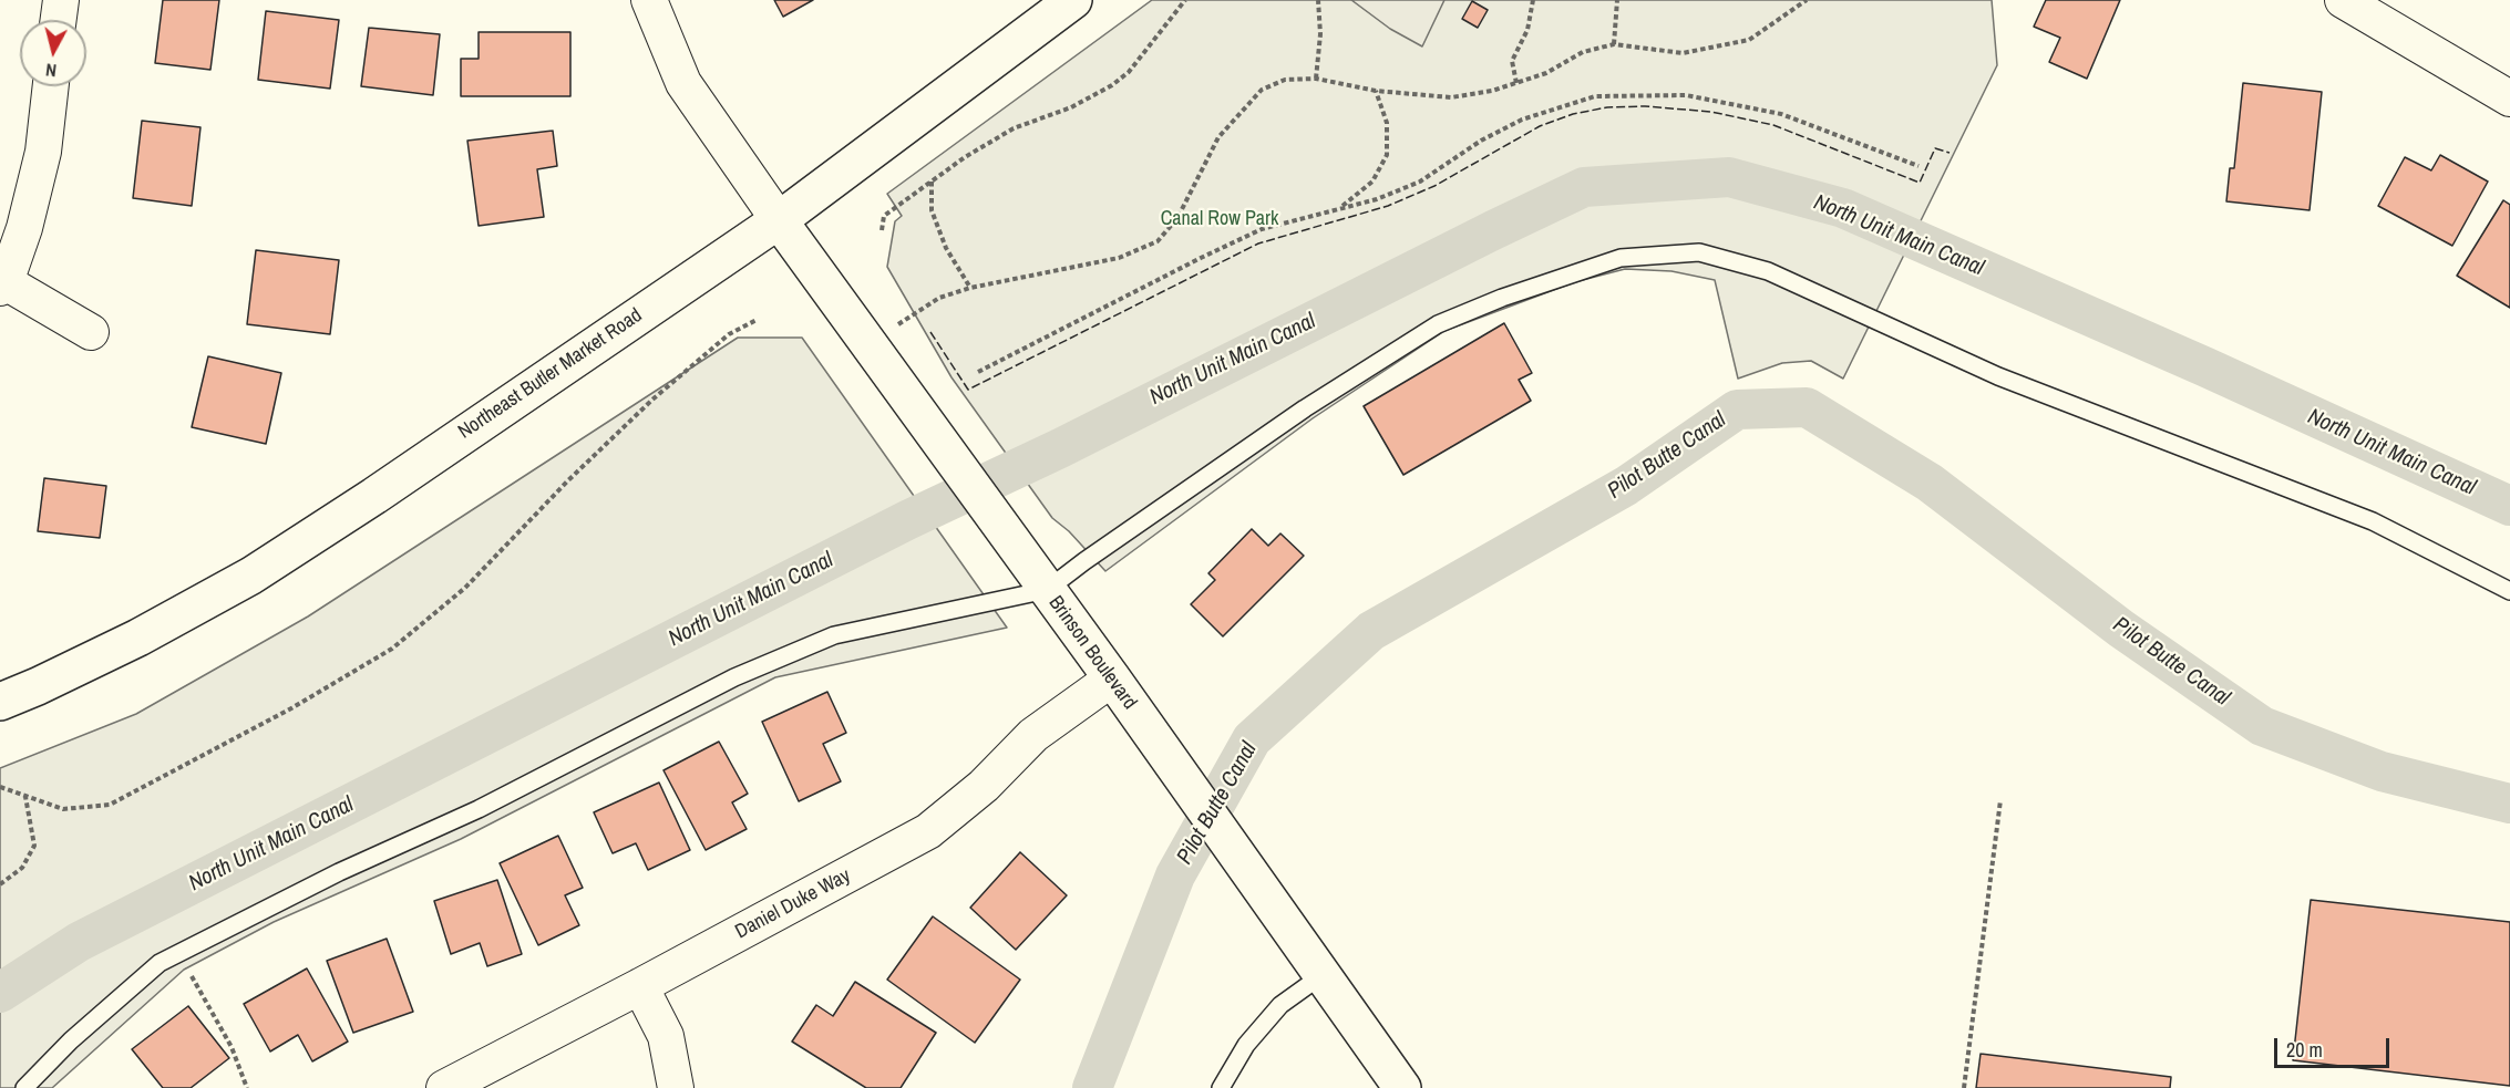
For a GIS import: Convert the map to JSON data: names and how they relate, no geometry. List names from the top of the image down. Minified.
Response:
{"streets":{"main road":["Northeast Butler Market Road","Brinson Boulevard"],"street":["Daniel Duke Way"]},"crossings":[["Northeast Butler Market Road","Brinson Boulevard"],["Brinson Boulevard","Daniel Duke Way"]],"water":["North Unit Main Canal","Pilot Butte Canal"],"parks":["Canal Row Park"],"scale_bar":"20 m","north":"bottom"}
